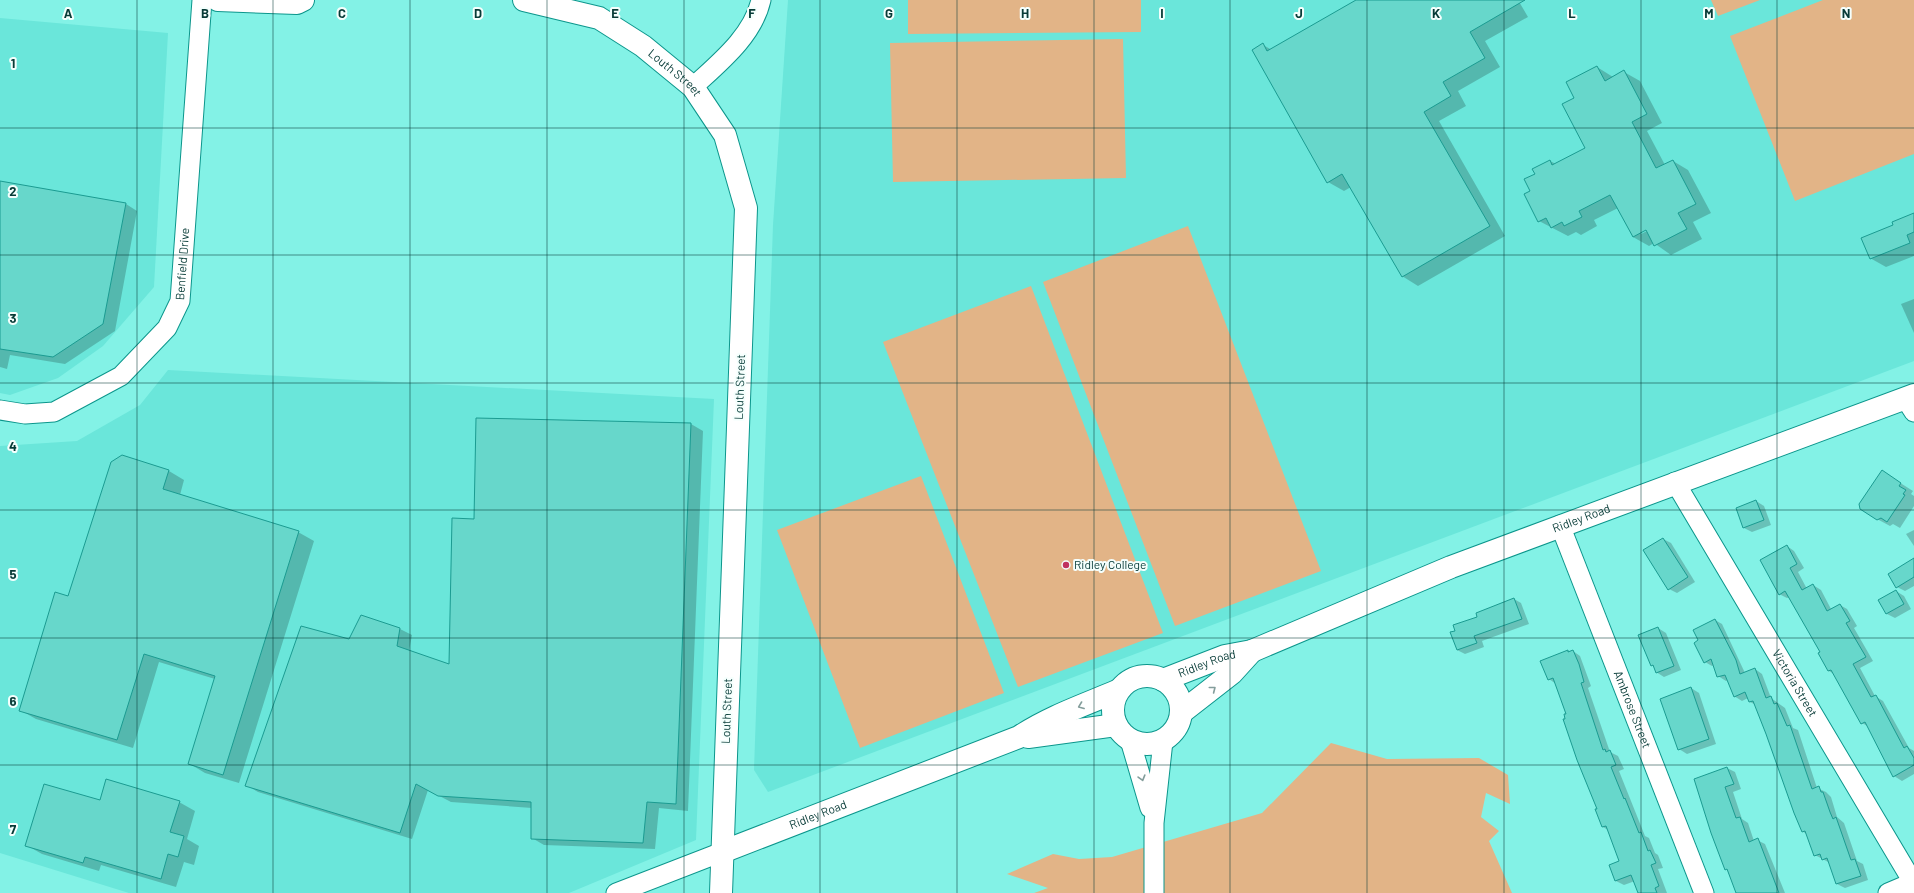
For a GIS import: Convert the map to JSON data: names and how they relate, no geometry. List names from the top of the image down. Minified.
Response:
{"streets":{"street":["Louth Street","Benfield Drive","Ridley Road","Victoria Street","Ambrose Street"]},"crossings":[["Louth Street","Ridley Road"],["Ridley Road","Victoria Street"],["Ridley Road","Ambrose Street"]],"places":["Ridley College"],"grid":{"columns":["A","B","C","D","E","F","G","H","I","J","K","L","M","N"],"rows":["1","2","3","4","5","6","7"]}}
